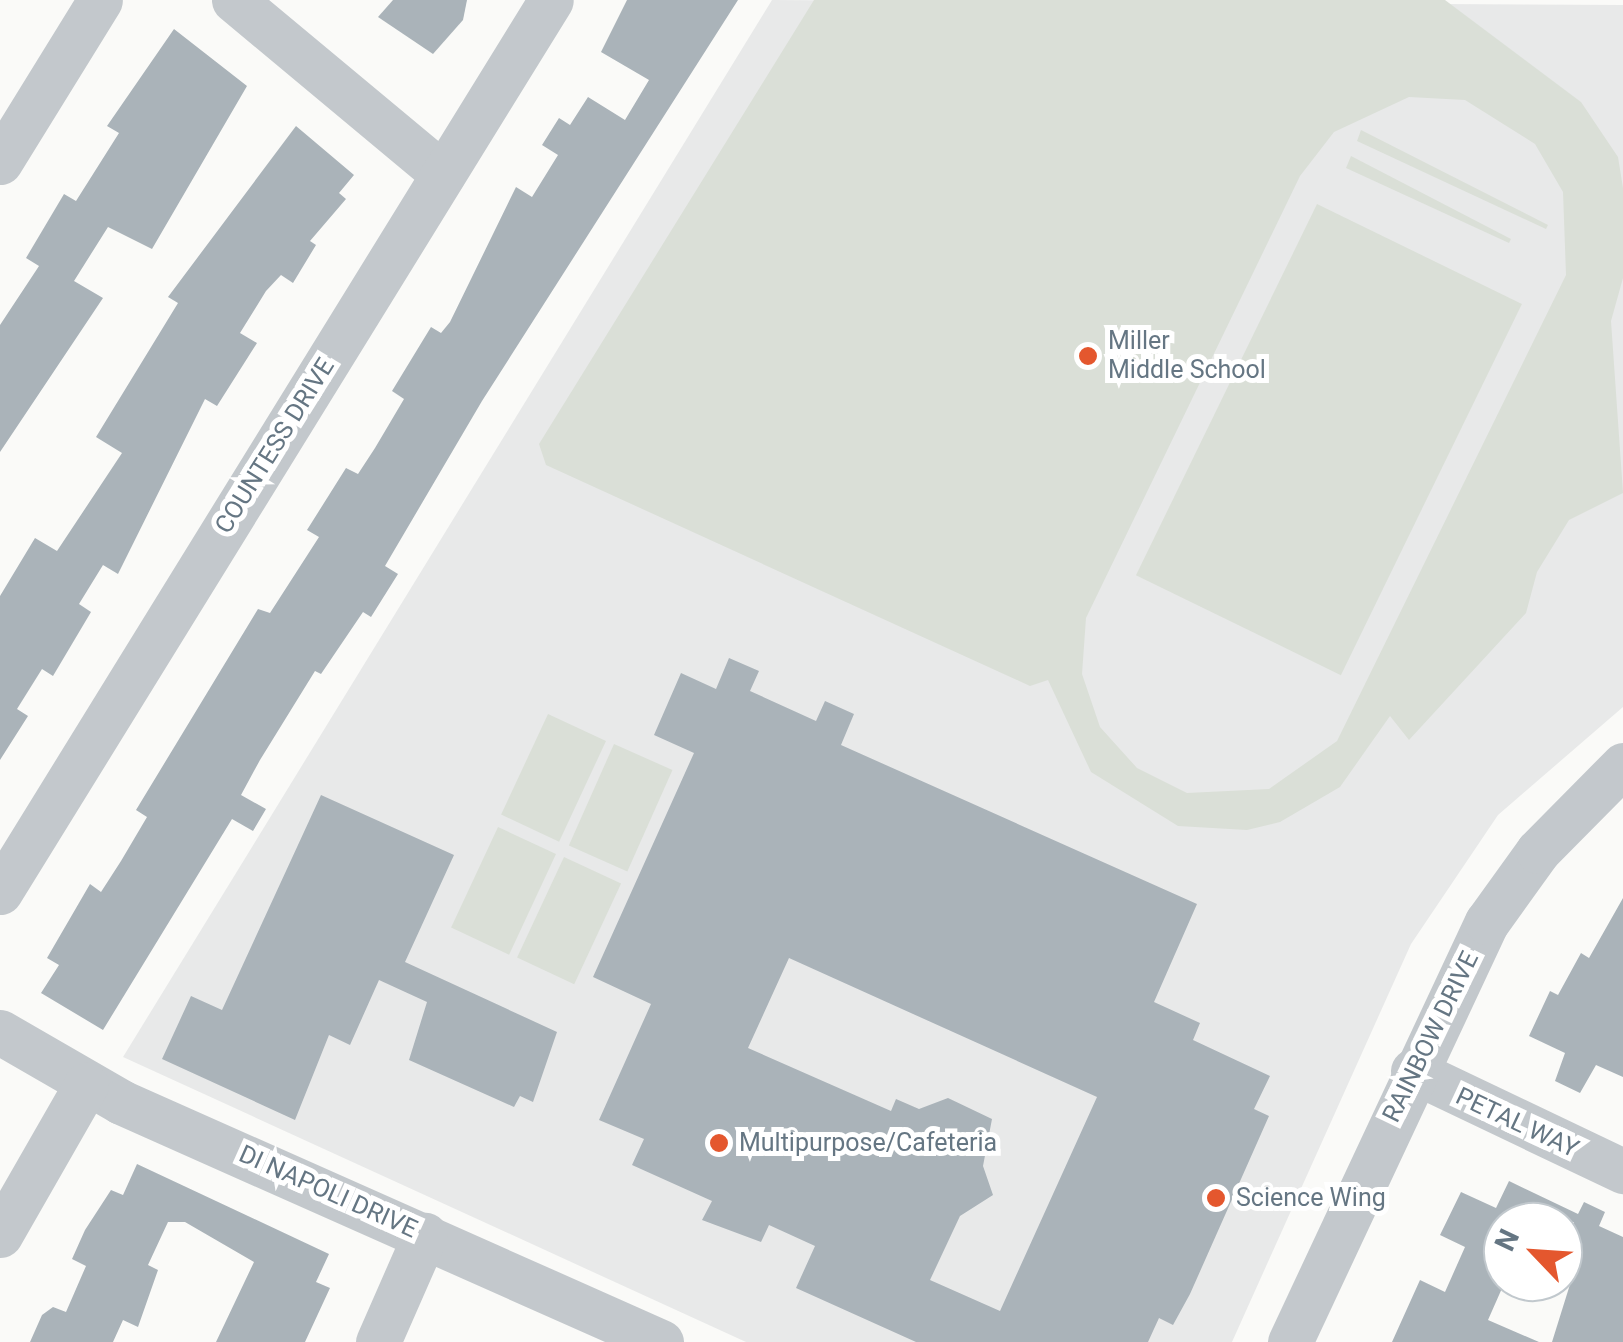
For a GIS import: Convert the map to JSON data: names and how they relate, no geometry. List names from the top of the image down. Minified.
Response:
{"streets":{"street":["COUNTESS DRIVE","RAINBOW DRIVE","PETAL WAY","DI NAPOLI DRIVE"]},"crossings":[["RAINBOW DRIVE","PETAL WAY"]],"places":["Miller Middle School","Multipurpose/Cafeteria","Science Wing"],"north":"top left"}
